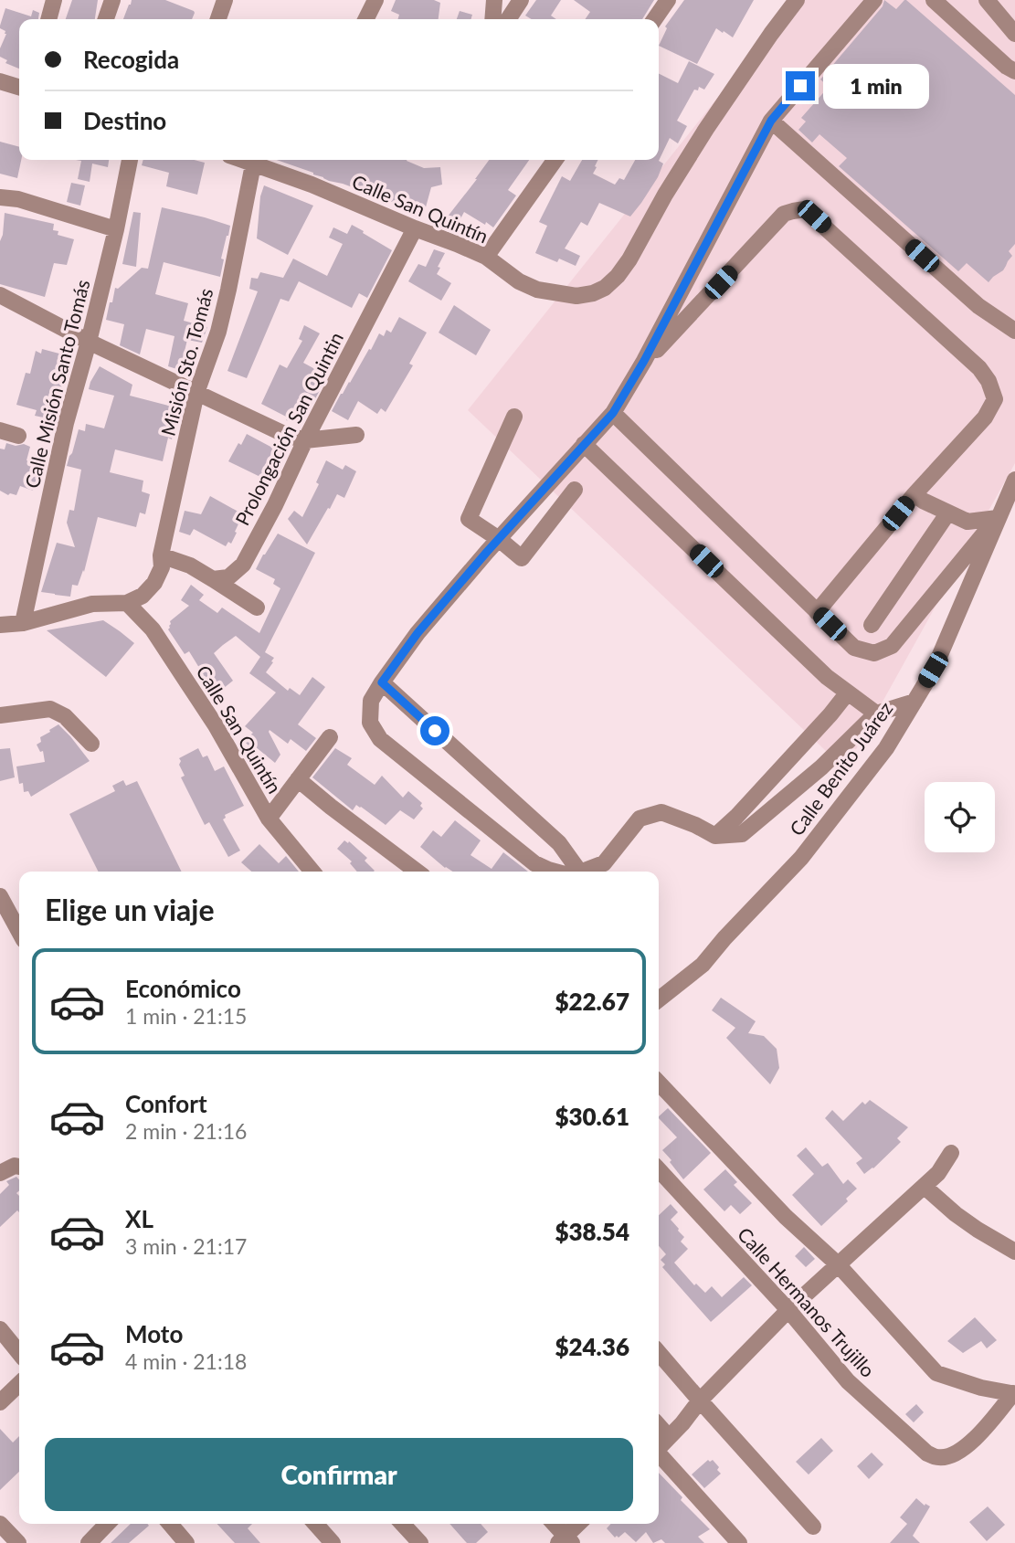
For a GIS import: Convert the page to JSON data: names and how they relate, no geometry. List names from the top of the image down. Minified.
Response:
{"streets":{"street":["Calle San Quintín","Misión Sto. Tomás","Calle Misión Santo Tomás","Prolongación San Quintin","Calle Benito Juárez","Calle Hermanos Trujillo"]},"crossings":[["Calle San Quintín","Misión Sto. Tomás"],["Calle San Quintín","Prolongación San Quintin"]],"page":{"banner":["Recogida","Destino"],"bubble":"1 min","heading":"Elige un viaje","list":[{"name":"Económico","note":"1 min · 21:15","value":"$22.67"},{"name":"Confort","note":"2 min · 21:16","value":"$30.61"},{"name":"XL","note":"3 min · 21:17","value":"$38.54"},{"name":"Moto","note":"4 min · 21:18","value":"$24.36"}],"buttons":"Confirmar"}}
